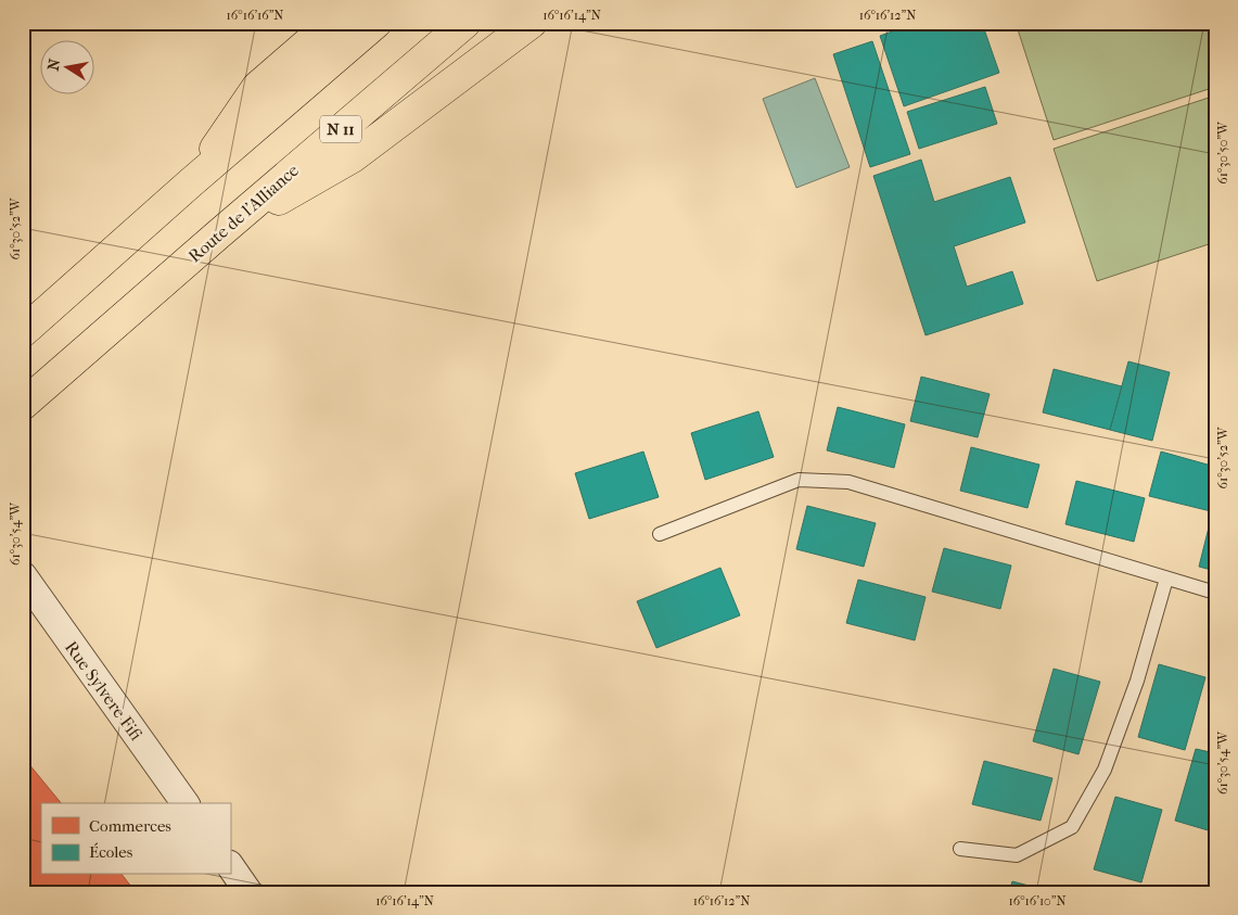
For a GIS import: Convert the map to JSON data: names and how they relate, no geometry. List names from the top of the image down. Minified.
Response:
{"streets":{"highway":["N 11","Route de l'Alliance"],"street":["Rue Sylvere Fifi"]},"legend":["Commerces","Écoles"],"north":"left","coordinates":["16°16'16\"N","16°16'14\"N","16°16'12\"N","61°30'50\"W","61°30'52\"W","61°30'54\"W","16°16'10\"N"]}
